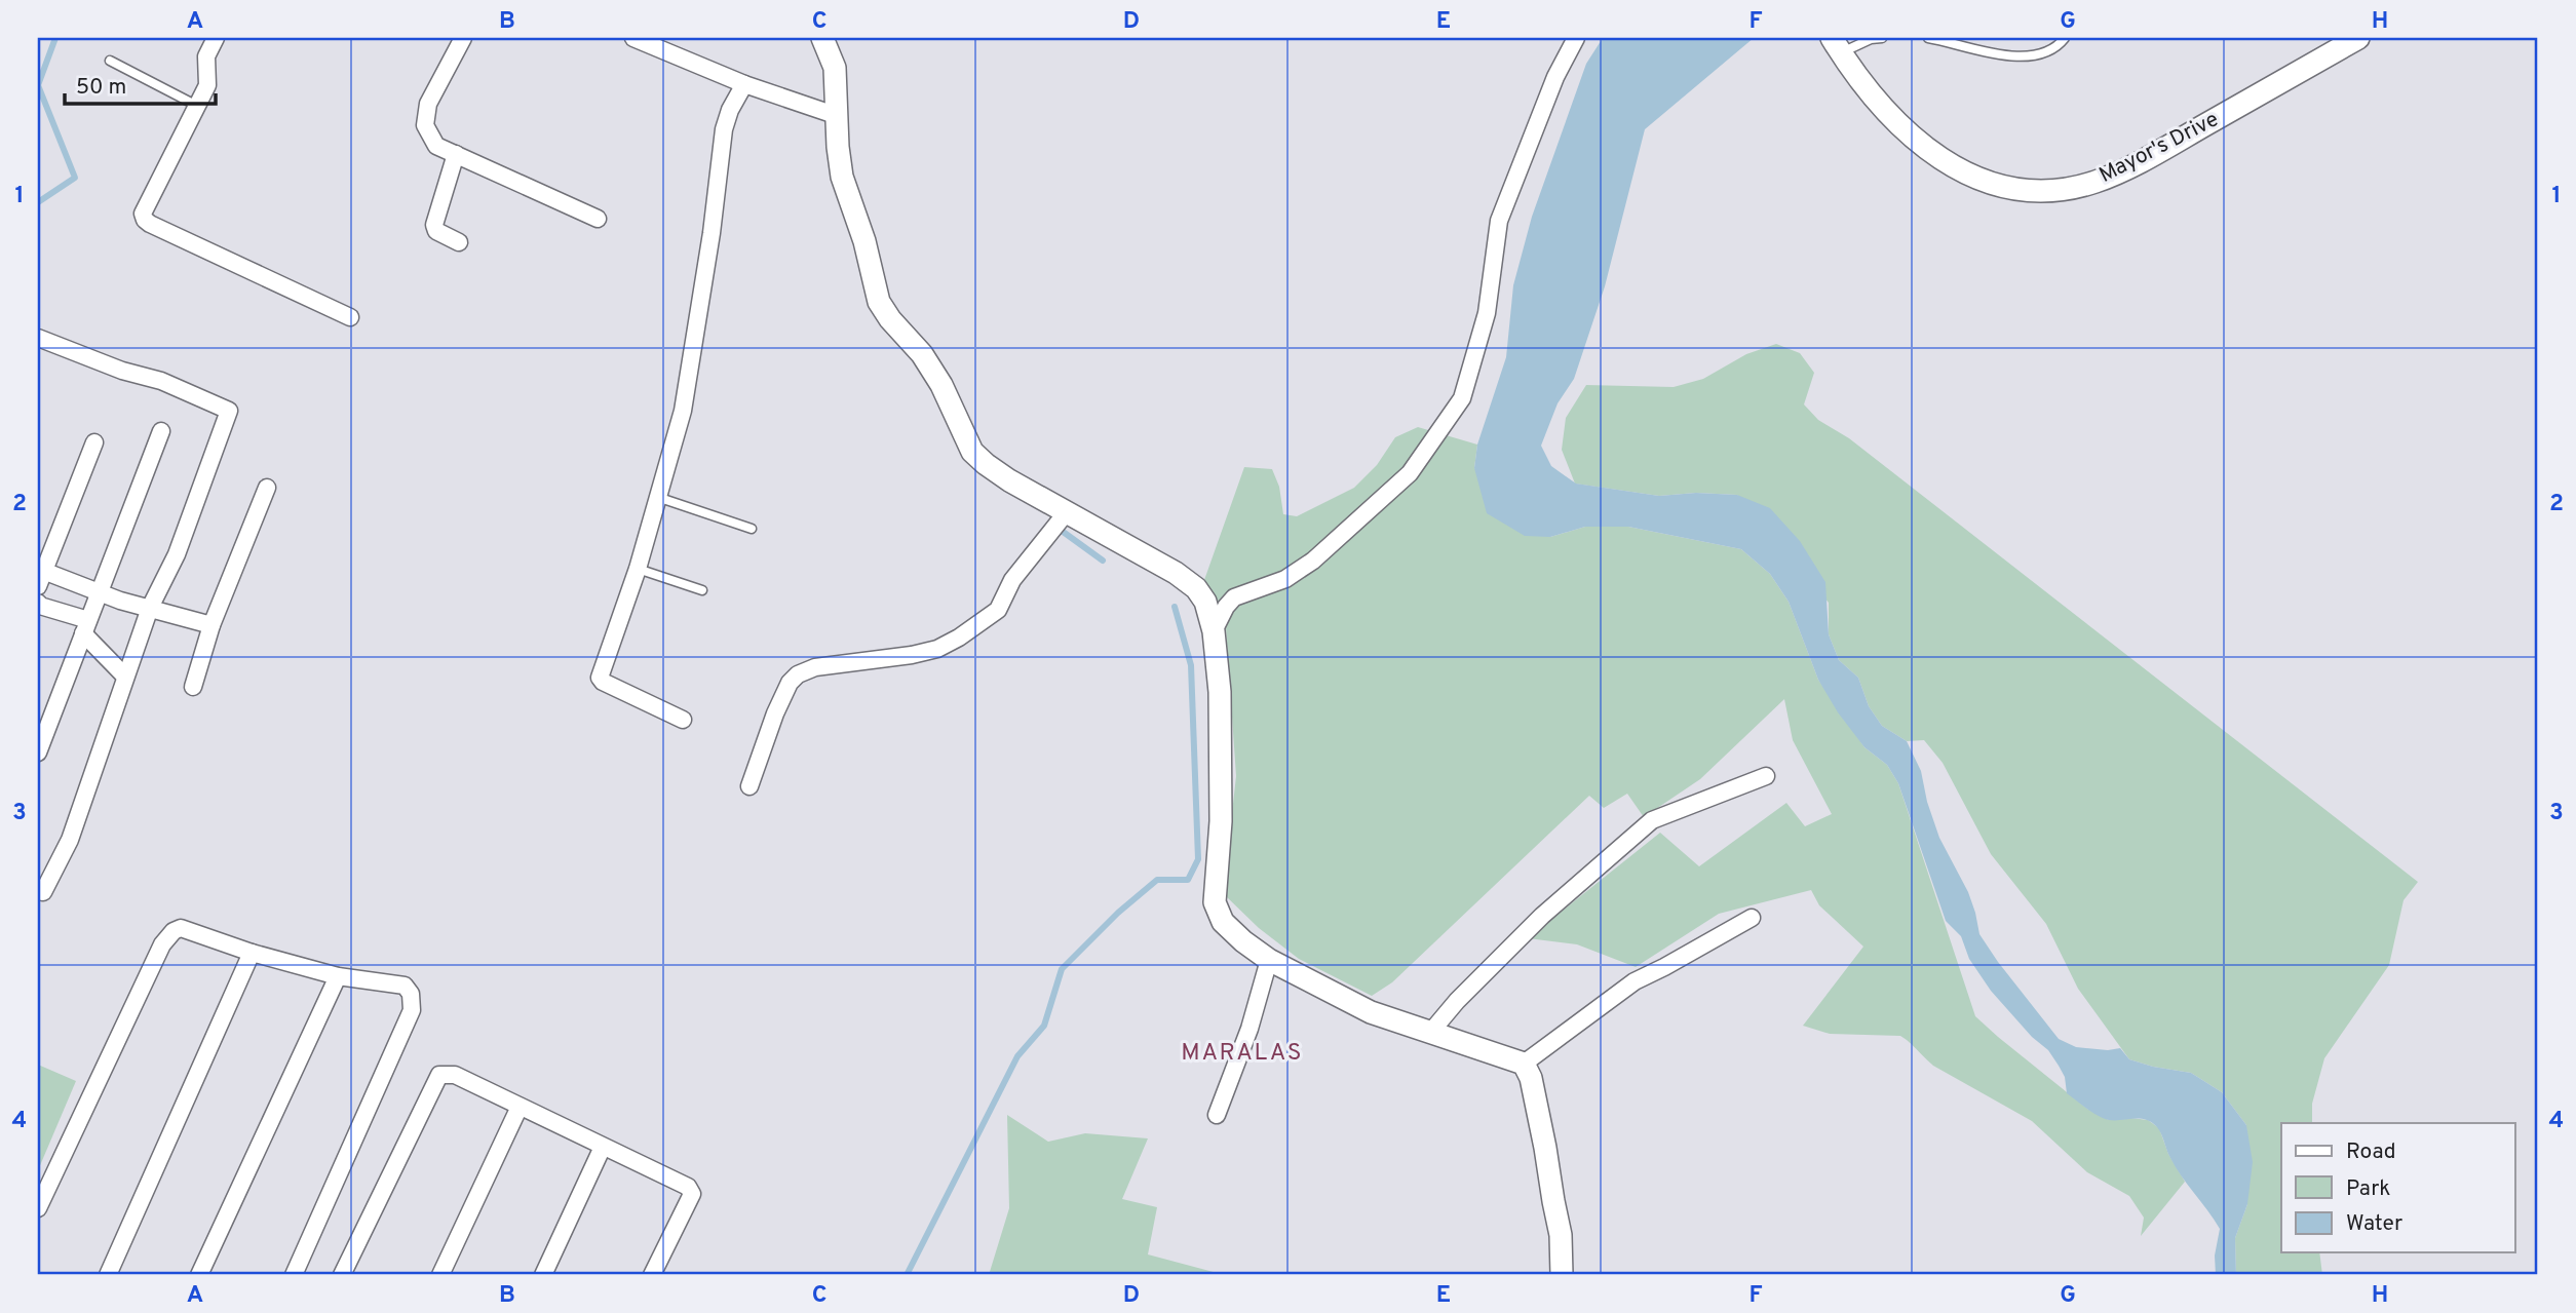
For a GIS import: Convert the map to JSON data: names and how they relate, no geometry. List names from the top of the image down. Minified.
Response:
{"streets":{"street":["Mayor's Drive"]},"districts":["MARALAS"],"legend":["Road","Park","Water"],"scale_bar":"50 m","grid":{"columns":["A","B","C","D","E","F","G","H"],"rows":["1","2","3","4"]}}
